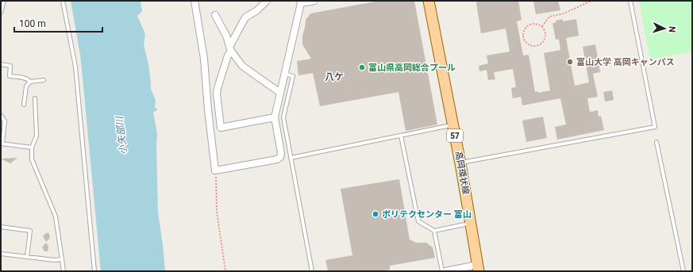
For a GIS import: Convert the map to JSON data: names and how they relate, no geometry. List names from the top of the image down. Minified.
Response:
{"streets":{"main road":["57","高岡環状線"]},"districts":["八ケ"],"water":["小矢部川"],"places":["富山大学 高岡キャンパス","富山県高岡総合プール","ポリテクセンター 富山"],"scale_bar":"100 m","north":"right"}
